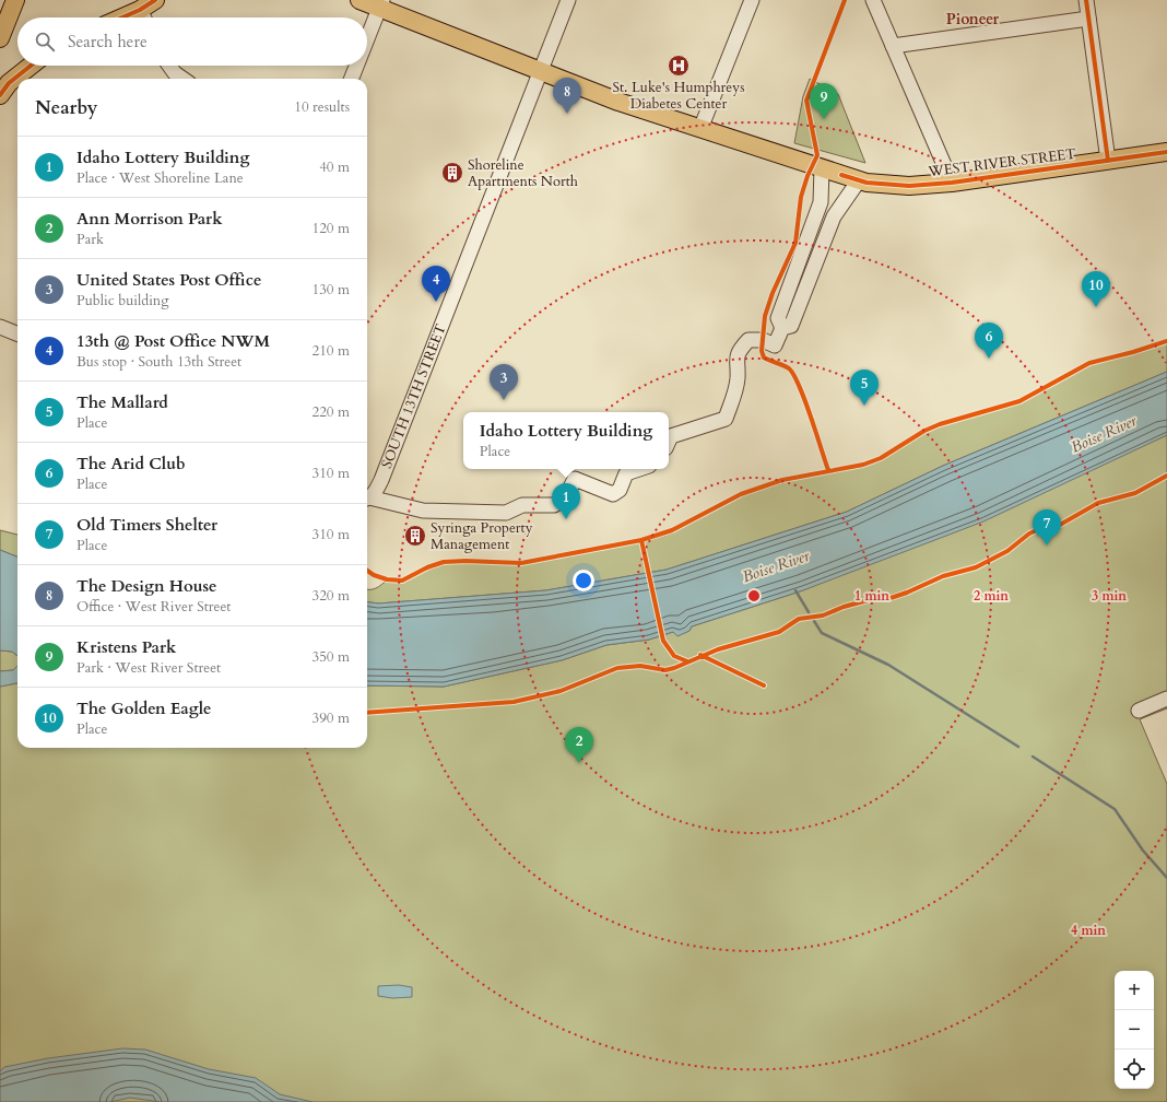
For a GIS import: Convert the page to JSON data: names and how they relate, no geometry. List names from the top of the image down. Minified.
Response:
{"streets":{"main road":["WEST RIVER STREET"],"street":["SOUTH 13TH STREET"]},"crossings":[["WEST RIVER STREET","SOUTH 13TH STREET"]],"districts":["Pioneer"],"water":["Boise River"],"places":{"hospital":["St. Luke's Humphreys Diabetes Center"],"building":["Shoreline Apartments North","Syringa Property Management"]},"page":{"search":"Search here","pins":["8","9","4","10","6","3","5","1","7","2"],"heading":["Nearby","10 results"],"list":[{"mark":"1","name":"Idaho Lottery Building","note":"Place · West Shoreline Lane","value":"40 m"},{"mark":"2","name":"Ann Morrison Park","note":"Park","value":"120 m"},{"mark":"3","name":"United States Post Office","note":"Public building","value":"130 m"},{"mark":"4","name":"13th @ Post Office NWM","note":"Bus stop · South 13th Street","value":"210 m"},{"mark":"5","name":"The Mallard","note":"Place","value":"220 m"},{"mark":"6","name":"The Arid Club","note":"Place","value":"310 m"},{"mark":"7","name":"Old Timers Shelter","note":"Place","value":"310 m"},{"mark":"8","name":"The Design House","note":"Office · West River Street","value":"320 m"},{"mark":"9","name":"Kristens Park","note":"Park · West River Street","value":"350 m"},{"mark":"10","name":"The Golden Eagle","note":"Place","value":"390 m"}],"popup":["Idaho Lottery Building","Place"],"map_buttons":["+","−"]},"rings":["1 min","2 min","3 min","4 min"]}
